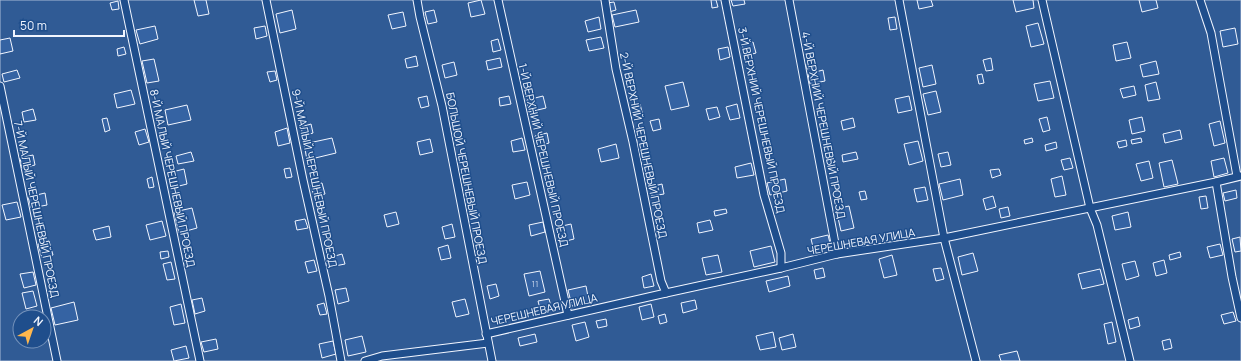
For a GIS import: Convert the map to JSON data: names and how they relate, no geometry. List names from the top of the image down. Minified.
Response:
{"streets":{"lane":["3-Й ВЕРХНИЙ ЧЕРЕШНЕВЫЙ ПРОЕЗД","4-Й ВЕРХНИЙ ЧЕРЕШНЕВЫЙ ПРОЕЗД","2-Й ВЕРХНИЙ ЧЕРЕШНЕВЫЙ ПРОЕЗД","1-Й ВЕРХНИЙ ЧЕРЕШНЕВЫЙ ПРОЕЗД","8-Й МАЛЫЙ ЧЕРЕШНЕВЫЙ ПРОЕЗД","9-Й МАЛЫЙ ЧЕРЕШНЕВЫЙ ПРОЕЗД","БОЛЬШОЙ ЧЕРЕШНЕВЫЙ ПРОЕЗД","7-Й МАЛЫЙ ЧЕРЕШНЕВЫЙ ПРОЕЗД","ЧЕРЕШНЕВАЯ УЛИЦА"]},"crossings":[["3-Й ВЕРХНИЙ ЧЕРЕШНЕВЫЙ ПРОЕЗД","ЧЕРЕШНЕВАЯ УЛИЦА"],["4-Й ВЕРХНИЙ ЧЕРЕШНЕВЫЙ ПРОЕЗД","ЧЕРЕШНЕВАЯ УЛИЦА"],["2-Й ВЕРХНИЙ ЧЕРЕШНЕВЫЙ ПРОЕЗД","ЧЕРЕШНЕВАЯ УЛИЦА"],["1-Й ВЕРХНИЙ ЧЕРЕШНЕВЫЙ ПРОЕЗД","ЧЕРЕШНЕВАЯ УЛИЦА"],["БОЛЬШОЙ ЧЕРЕШНЕВЫЙ ПРОЕЗД","ЧЕРЕШНЕВАЯ УЛИЦА"]],"house_numbers":["11"],"scale_bar":"50 m","north":"top right"}
